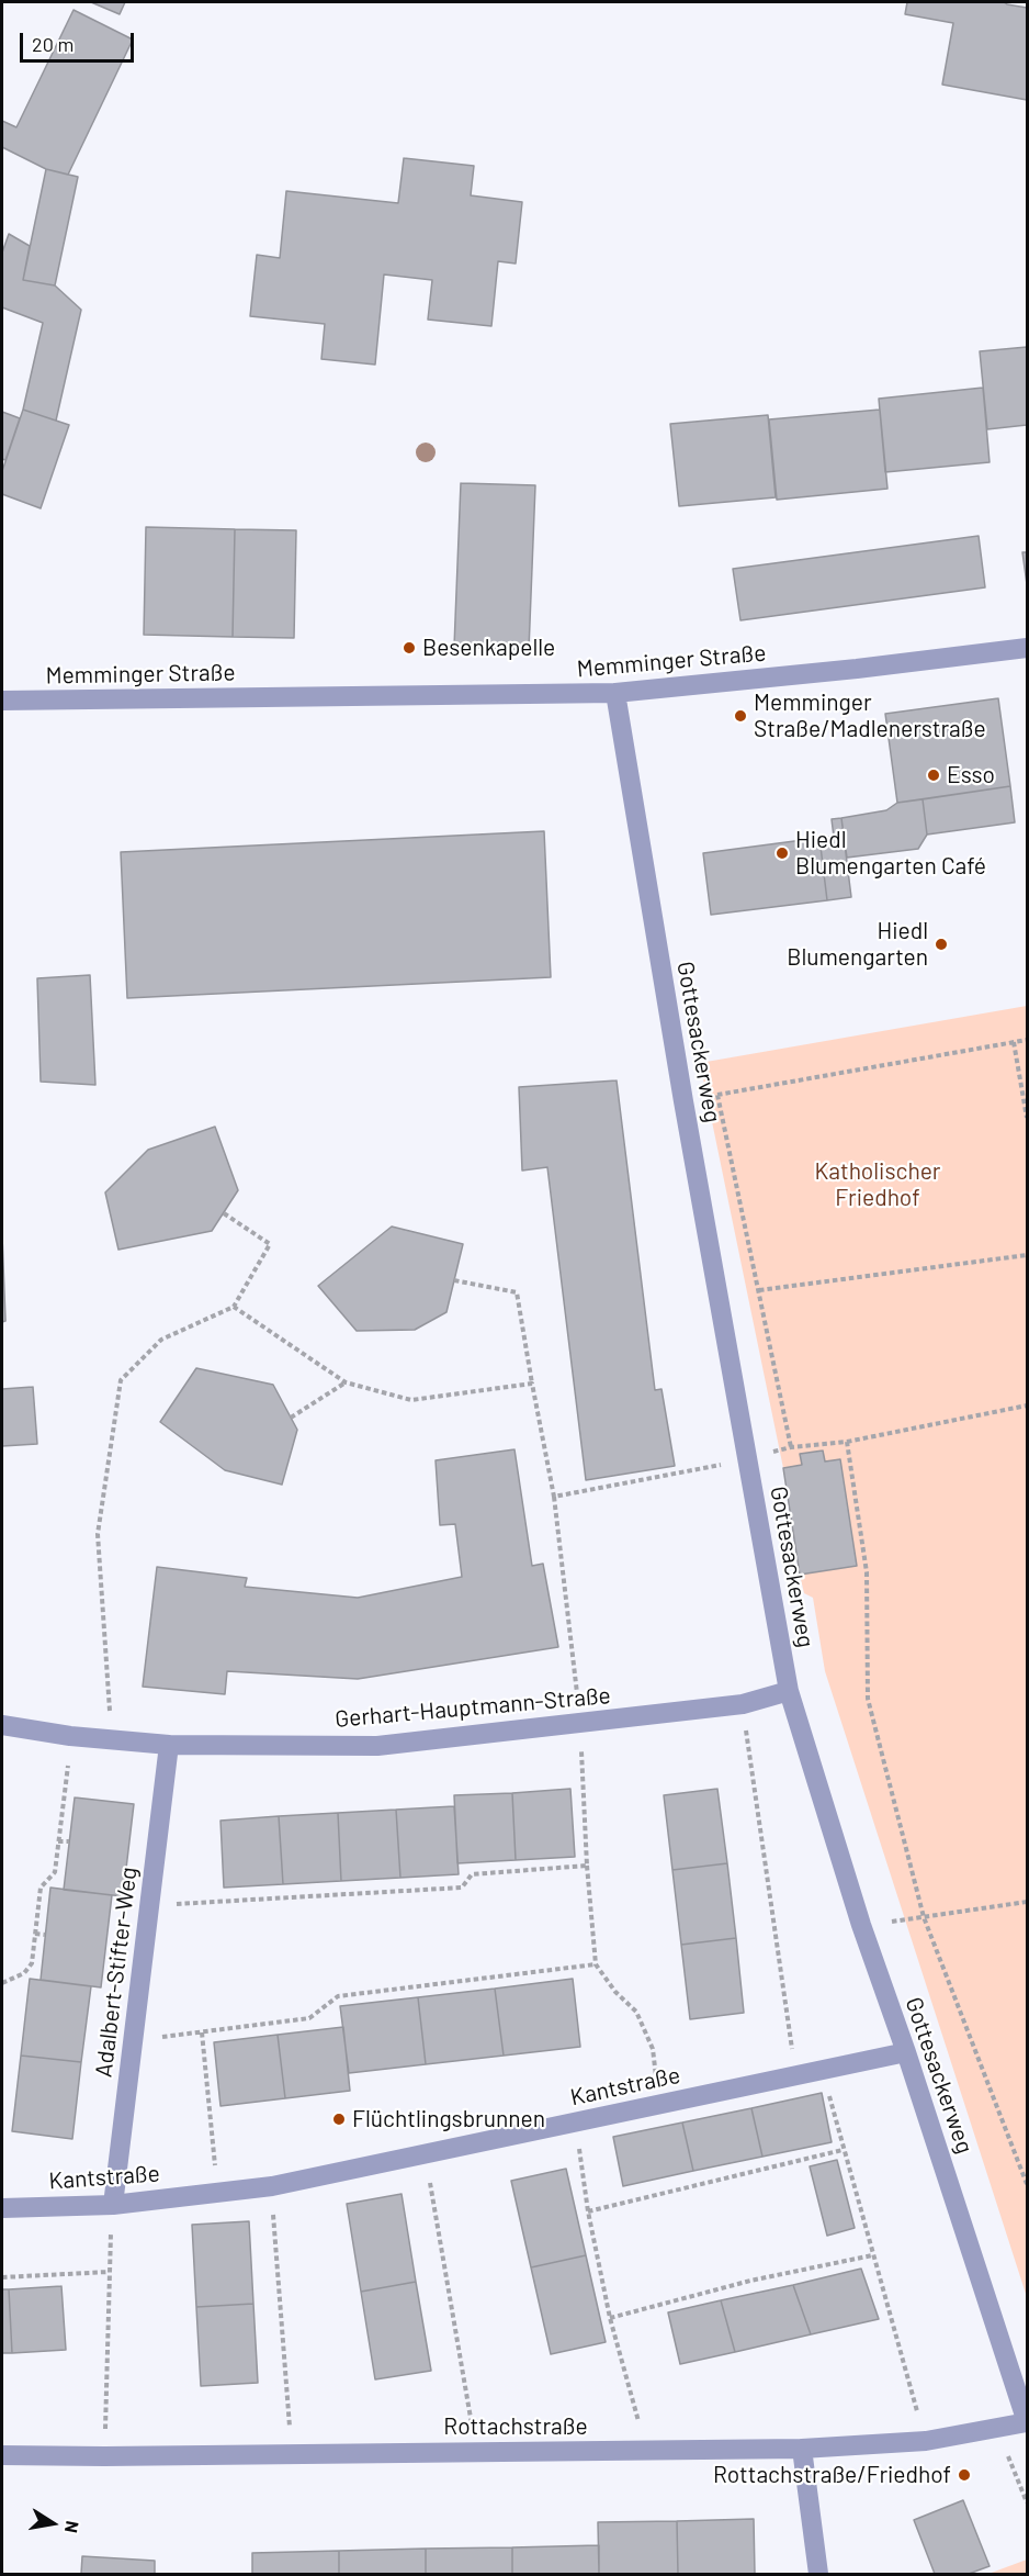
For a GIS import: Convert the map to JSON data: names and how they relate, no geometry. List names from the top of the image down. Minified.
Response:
{"streets":{"street":["Memminger Straße","Gottesackerweg","Gerhart-Hauptmann-Straße","Adalbert-Stifter-Weg","Kantstraße","Rottachstraße"]},"crossings":[["Memminger Straße","Gottesackerweg"],["Gottesackerweg","Gerhart-Hauptmann-Straße"],["Gottesackerweg","Kantstraße"],["Gottesackerweg","Rottachstraße"],["Gerhart-Hauptmann-Straße","Adalbert-Stifter-Weg"],["Adalbert-Stifter-Weg","Kantstraße"]],"parks":["Katholischer Friedhof"],"places":["Besenkapelle","Memminger Straße/Madlenerstraße","Esso","Hiedl Blumengarten Café","Hiedl Blumengarten","Flüchtlingsbrunnen","Rottachstraße/Friedhof"],"scale_bar":"20 m","north":"right"}
